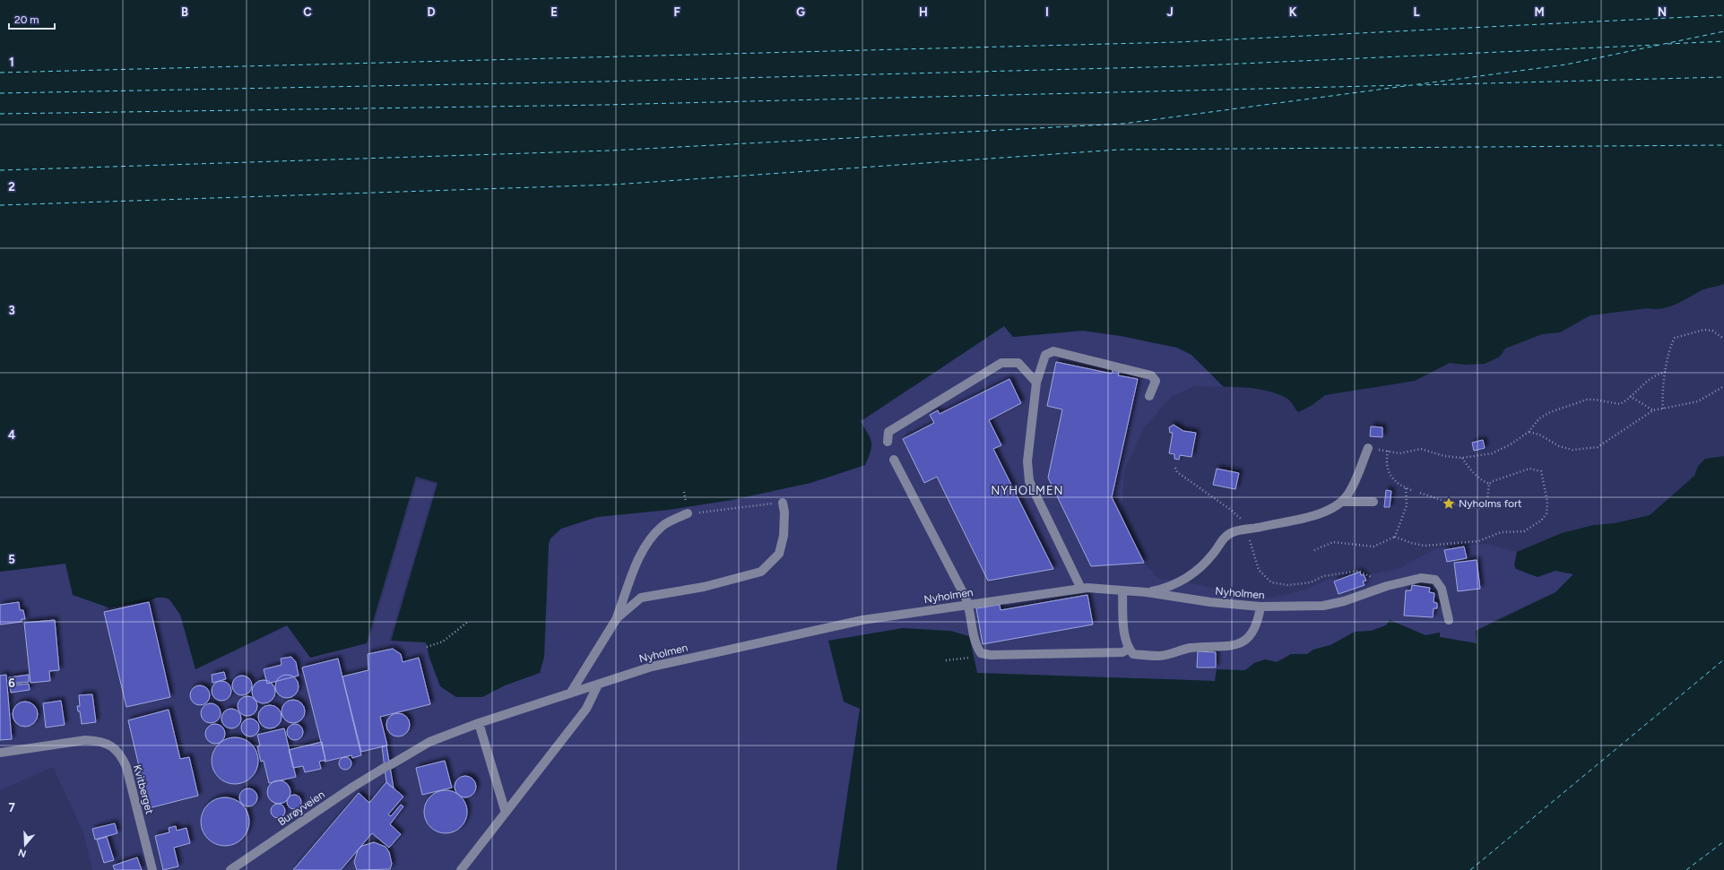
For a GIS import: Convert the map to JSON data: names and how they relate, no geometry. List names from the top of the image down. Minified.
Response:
{"streets":{"street":["Nyholmen","Kvitberget","Burøyveien"]},"crossings":[["Nyholmen","Burøyveien"]],"districts":["NYHOLMEN"],"places":{"place":["Nyholms fort"]},"scale_bar":"20 m","north":"bottom","grid":{"columns":["B","C","D","E","F","G","H","I","J","K","L","M","N"],"rows":["1","2","3","4","5","6","7"]}}
